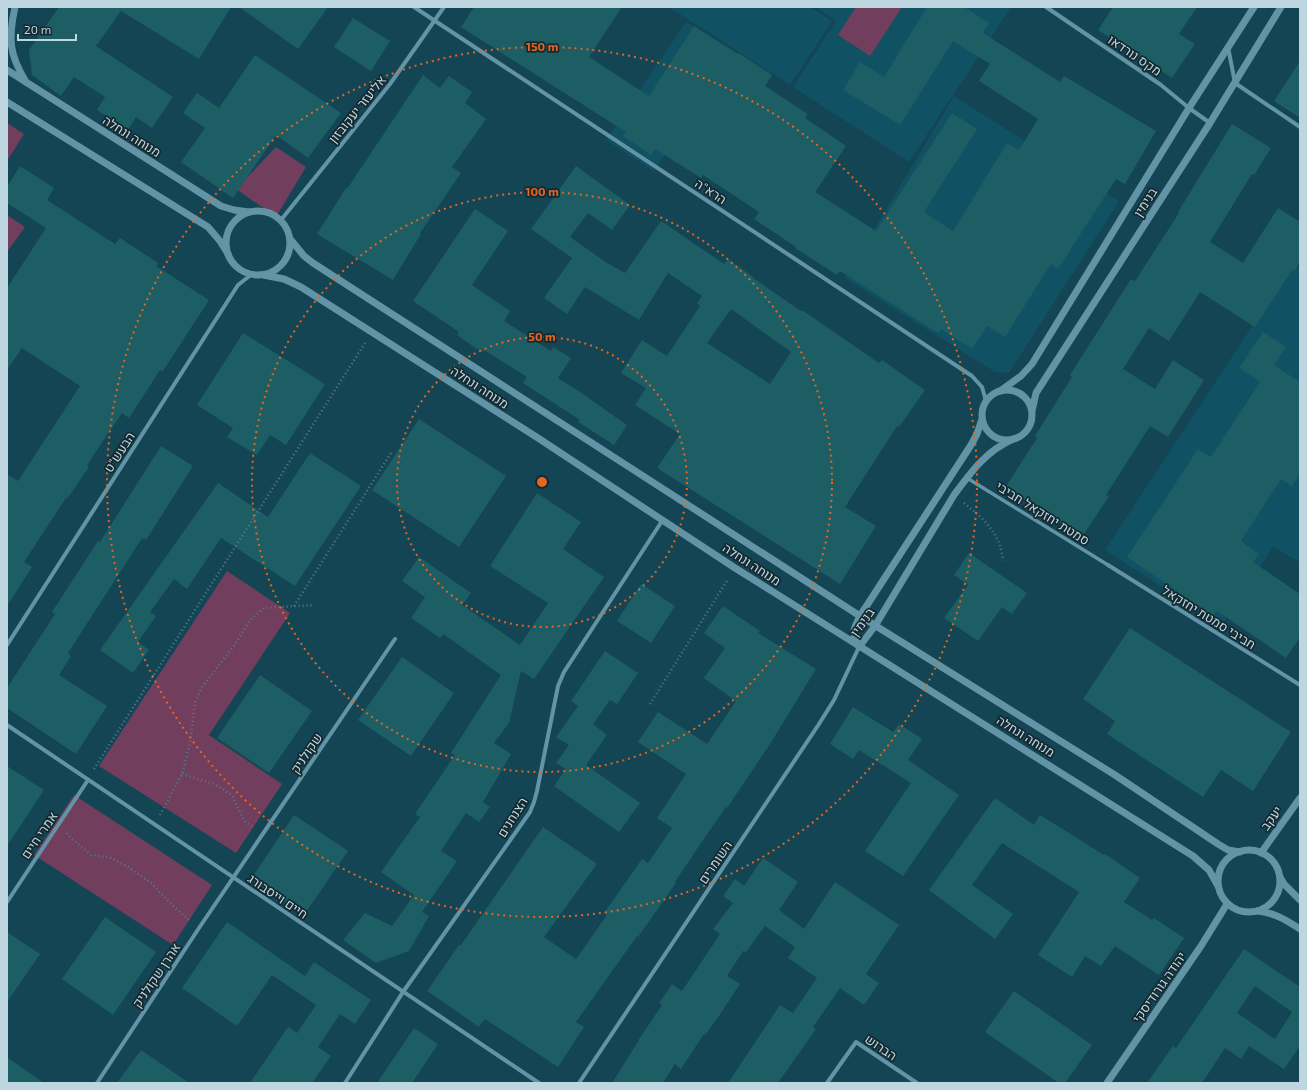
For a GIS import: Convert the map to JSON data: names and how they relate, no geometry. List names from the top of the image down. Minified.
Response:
{"streets":{"street":["מקס נורדאו","אליעזר יעקובזון","מנוחה ונחלה","הרא\"ה","בנימין","הבעש\"ט","סמטת יחזקאל חביבי","חביבי סמטת יחזקאל","שקולניק","הצנחנים","יעקב","אמרי חיים","השומרים","חיים וייסבורג","אהרן שקולניק","יהודה גורודיסקי","הברוש"]},"crossings":[["מקס נורדאו","בנימין"],["אליעזר יעקובזון","מנוחה ונחלה"],["אליעזר יעקובזון","הרא\"ה"],["אליעזר יעקובזון","הבעש\"ט"],["מנוחה ונחלה","בנימין"],["מנוחה ונחלה","הבעש\"ט"],["מנוחה ונחלה","הצנחנים"],["מנוחה ונחלה","יעקב"],["מנוחה ונחלה","השומרים"],["מנוחה ונחלה","יהודה גורודיסקי"],["הרא\"ה","בנימין"],["בנימין","סמטת יחזקאל חביבי"],["בנימין","השומרים"],["סמטת יחזקאל חביבי","חביבי סמטת יחזקאל"],["שקולניק","חיים וייסבורג"],["שקולניק","אהרן שקולניק"],["הצנחנים","חיים וייסבורג"],["יעקב","יהודה גורודיסקי"],["אמרי חיים","חיים וייסבורג"],["חיים וייסבורג","אהרן שקולניק"]],"scale_bar":"20 m","rings":["150 m","100 m","50 m"]}
